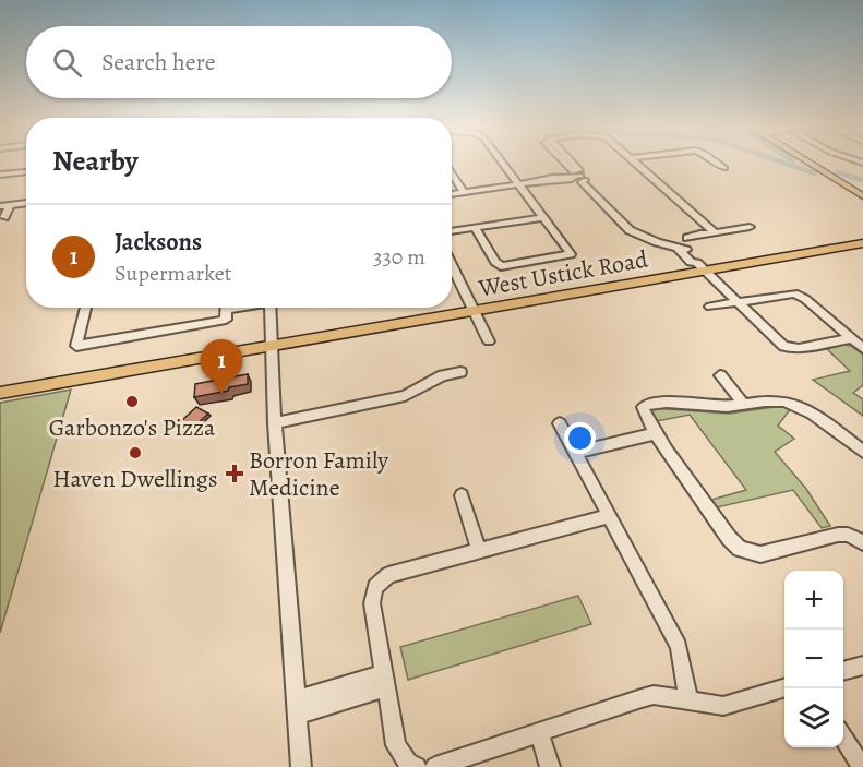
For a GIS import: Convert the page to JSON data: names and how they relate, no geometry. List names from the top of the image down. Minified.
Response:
{"streets":{"main road":["West Ustick Road"]},"places":{"other":["Garbonzo's Pizza","Haven Dwellings"],"health":["Borron Family Medicine"]},"page":{"search":"Search here","heading":"Nearby","list":[{"mark":"1","name":"Jacksons","note":"Supermarket","value":"330 m"}],"pins":"1","map_buttons":["+","−"]}}
